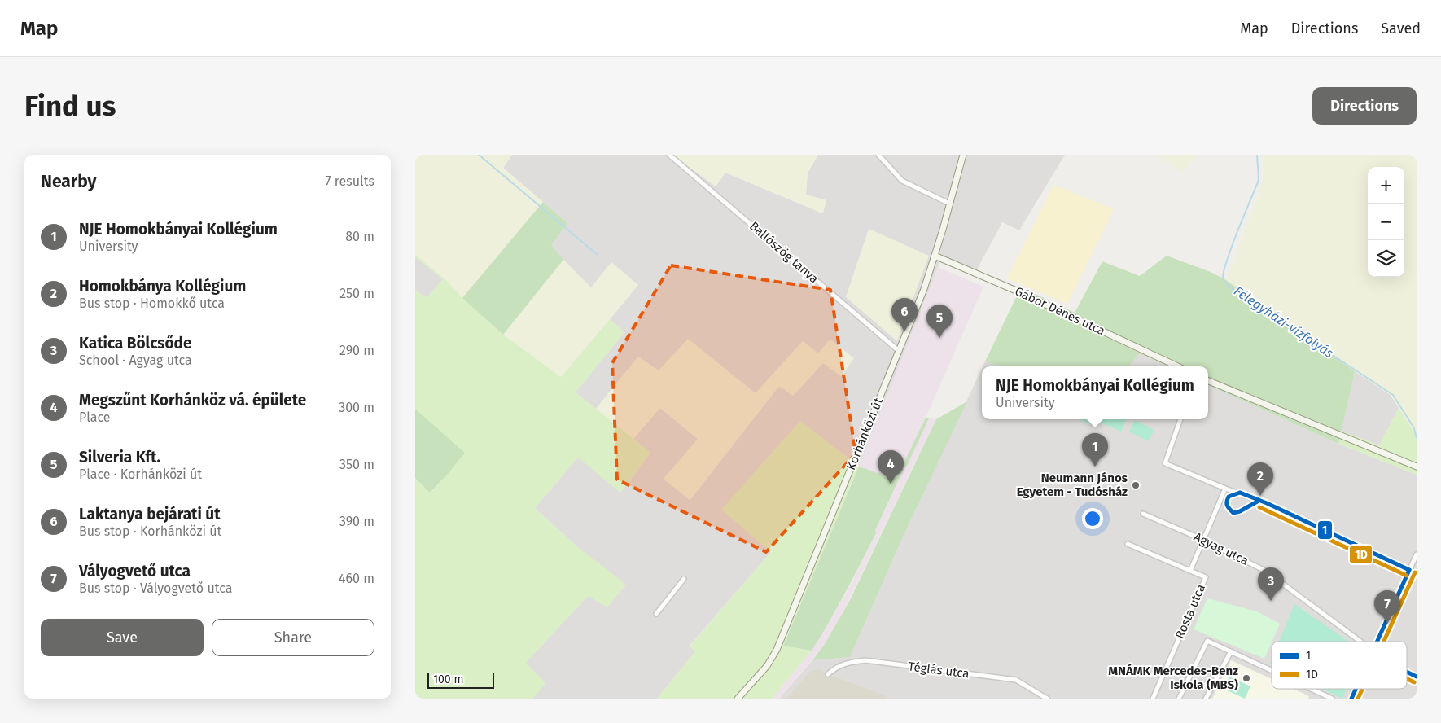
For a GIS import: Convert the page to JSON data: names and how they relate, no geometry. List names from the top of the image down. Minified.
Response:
{"streets":{"street":["Ballószög tanya","Gábor Dénes utca","Korhánközi út","Agyag utca","Rosta utca","Téglás utca"]},"crossings":[["Ballószög tanya","Korhánközi út"],["Gábor Dénes utca","Korhánközi út"],["Agyag utca","Rosta utca"]],"water":["Félegyházi-vízfolyás"],"places":["Neumann János Egyetem - Tudósház","MNÁMK Mercedes-Benz Iskola (MBS)"],"lines":["transit line 1","transit line 1D"],"legend":["1","1D"],"scale_bar":"100 m","page":{"header":"Map","nav":["Map","Directions","Saved"],"buttons":["Directions",["Save","Share"]],"title":"Find us","heading":["Nearby","7 results"],"map_buttons":["+","−"],"list":[{"mark":"1","name":"NJE Homokbányai Kollégium","note":"University","value":"80 m"},{"mark":"2","name":"Homokbánya Kollégium","note":"Bus stop · Homokkő utca","value":"250 m"},{"mark":"3","name":"Katica Bölcsőde","note":"School · Agyag utca","value":"290 m"},{"mark":"4","name":"Megszűnt Korhánköz vá. épülete","note":"Place","value":"300 m"},{"mark":"5","name":"Silveria Kft.","note":"Place · Korhánközi út","value":"350 m"},{"mark":"6","name":"Laktanya bejárati út","note":"Bus stop · Korhánközi út","value":"390 m"},{"mark":"7","name":"Vályogvető utca","note":"Bus stop · Vályogvető utca","value":"460 m"}],"pins":["6","5","1","4","2","3","7"],"popup":["NJE Homokbányai Kollégium","University"],"scale":"100 m"}}
